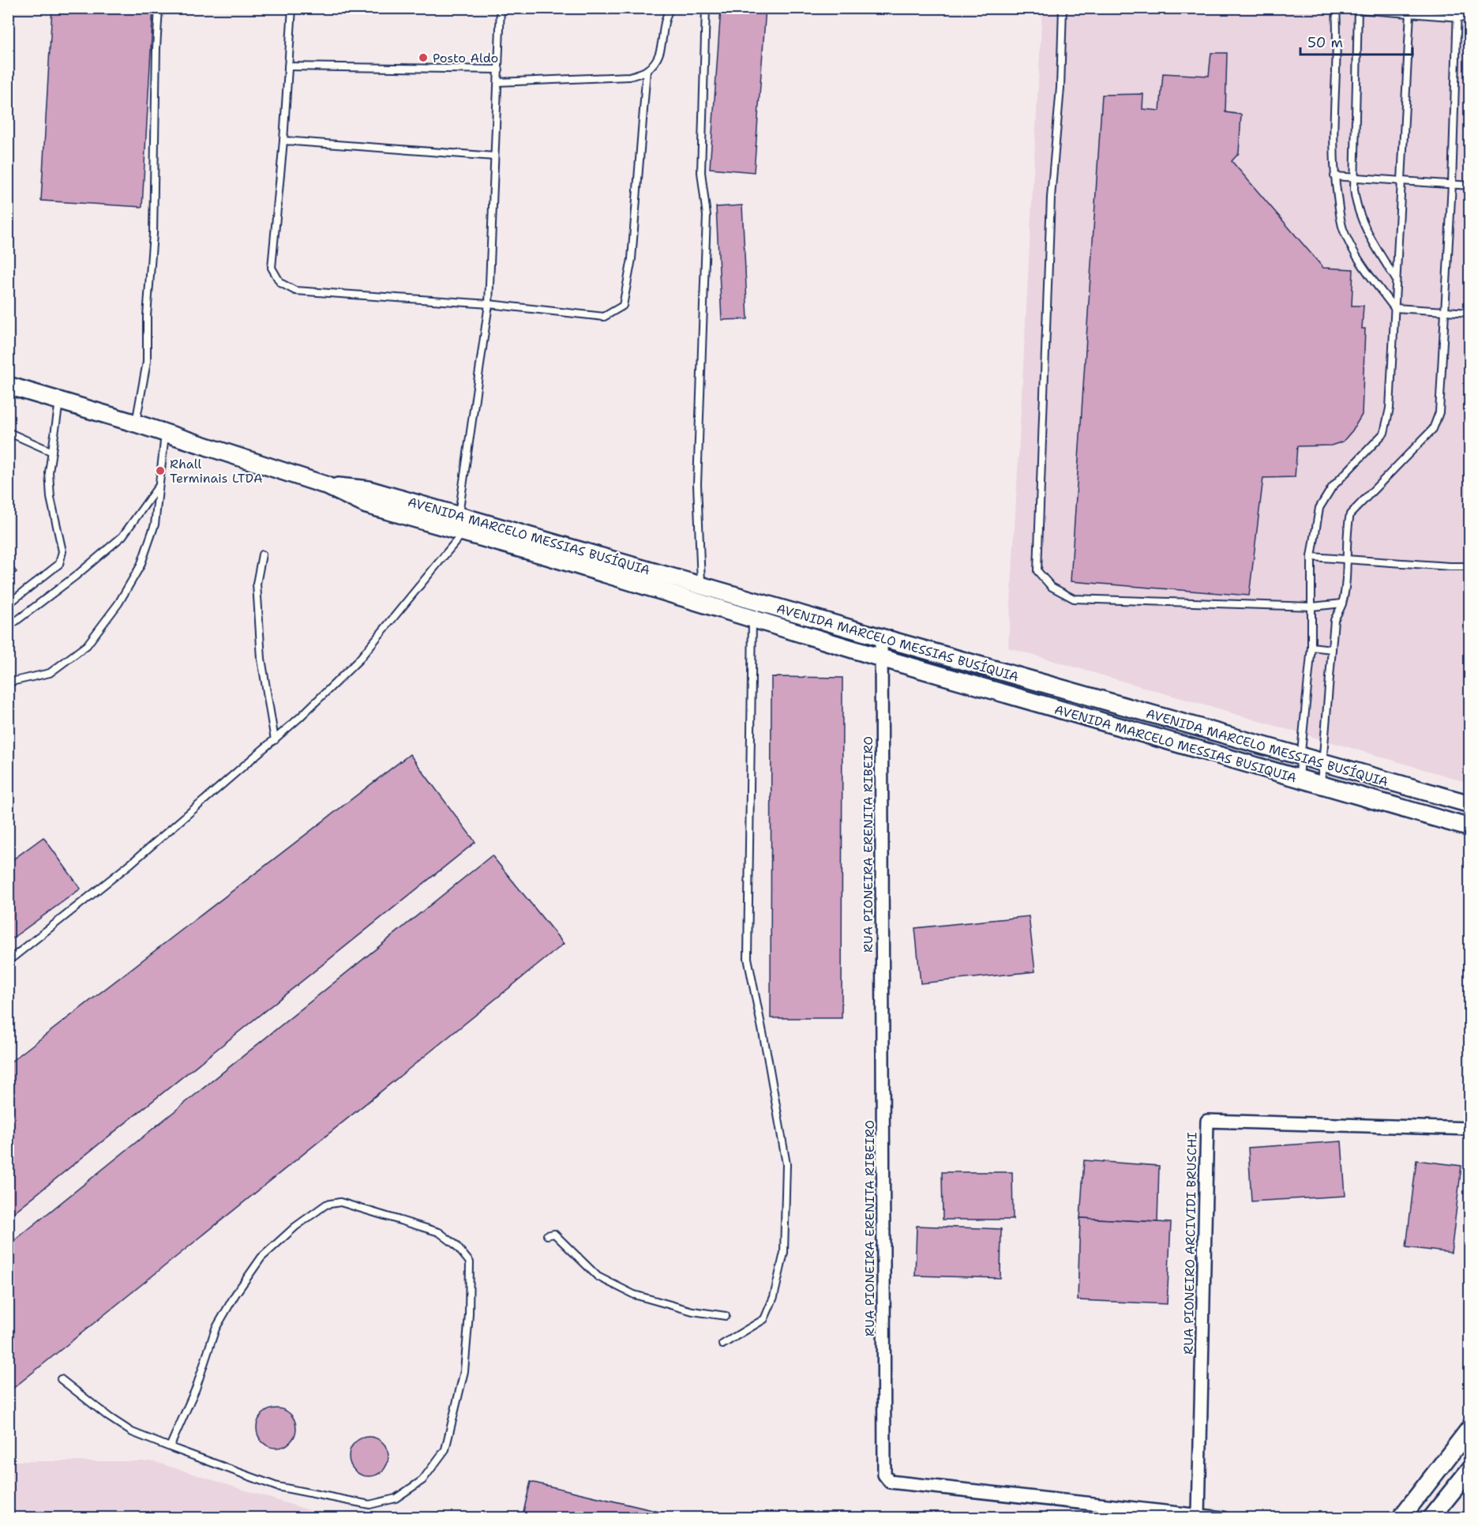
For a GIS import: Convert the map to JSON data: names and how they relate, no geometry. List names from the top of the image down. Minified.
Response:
{"streets":{"street":["AVENIDA MARCELO MESSIAS BUSÍQUIA","AVENIDA MARCELO MESSIAS BUSIQUIA","RUA PIONEIRA ERENITA RIBEIRO","RUA PIONEIRO ARCIVIDI BRUSCHI"]},"crossings":[["AVENIDA MARCELO MESSIAS BUSÍQUIA","AVENIDA MARCELO MESSIAS BUSIQUIA"],["AVENIDA MARCELO MESSIAS BUSÍQUIA","RUA PIONEIRA ERENITA RIBEIRO"],["AVENIDA MARCELO MESSIAS BUSIQUIA","RUA PIONEIRA ERENITA RIBEIRO"],["RUA PIONEIRA ERENITA RIBEIRO","RUA PIONEIRO ARCIVIDI BRUSCHI"]],"places":["Posto Aldo","Rhall Terminais LTDA"],"scale_bar":"50 m"}
